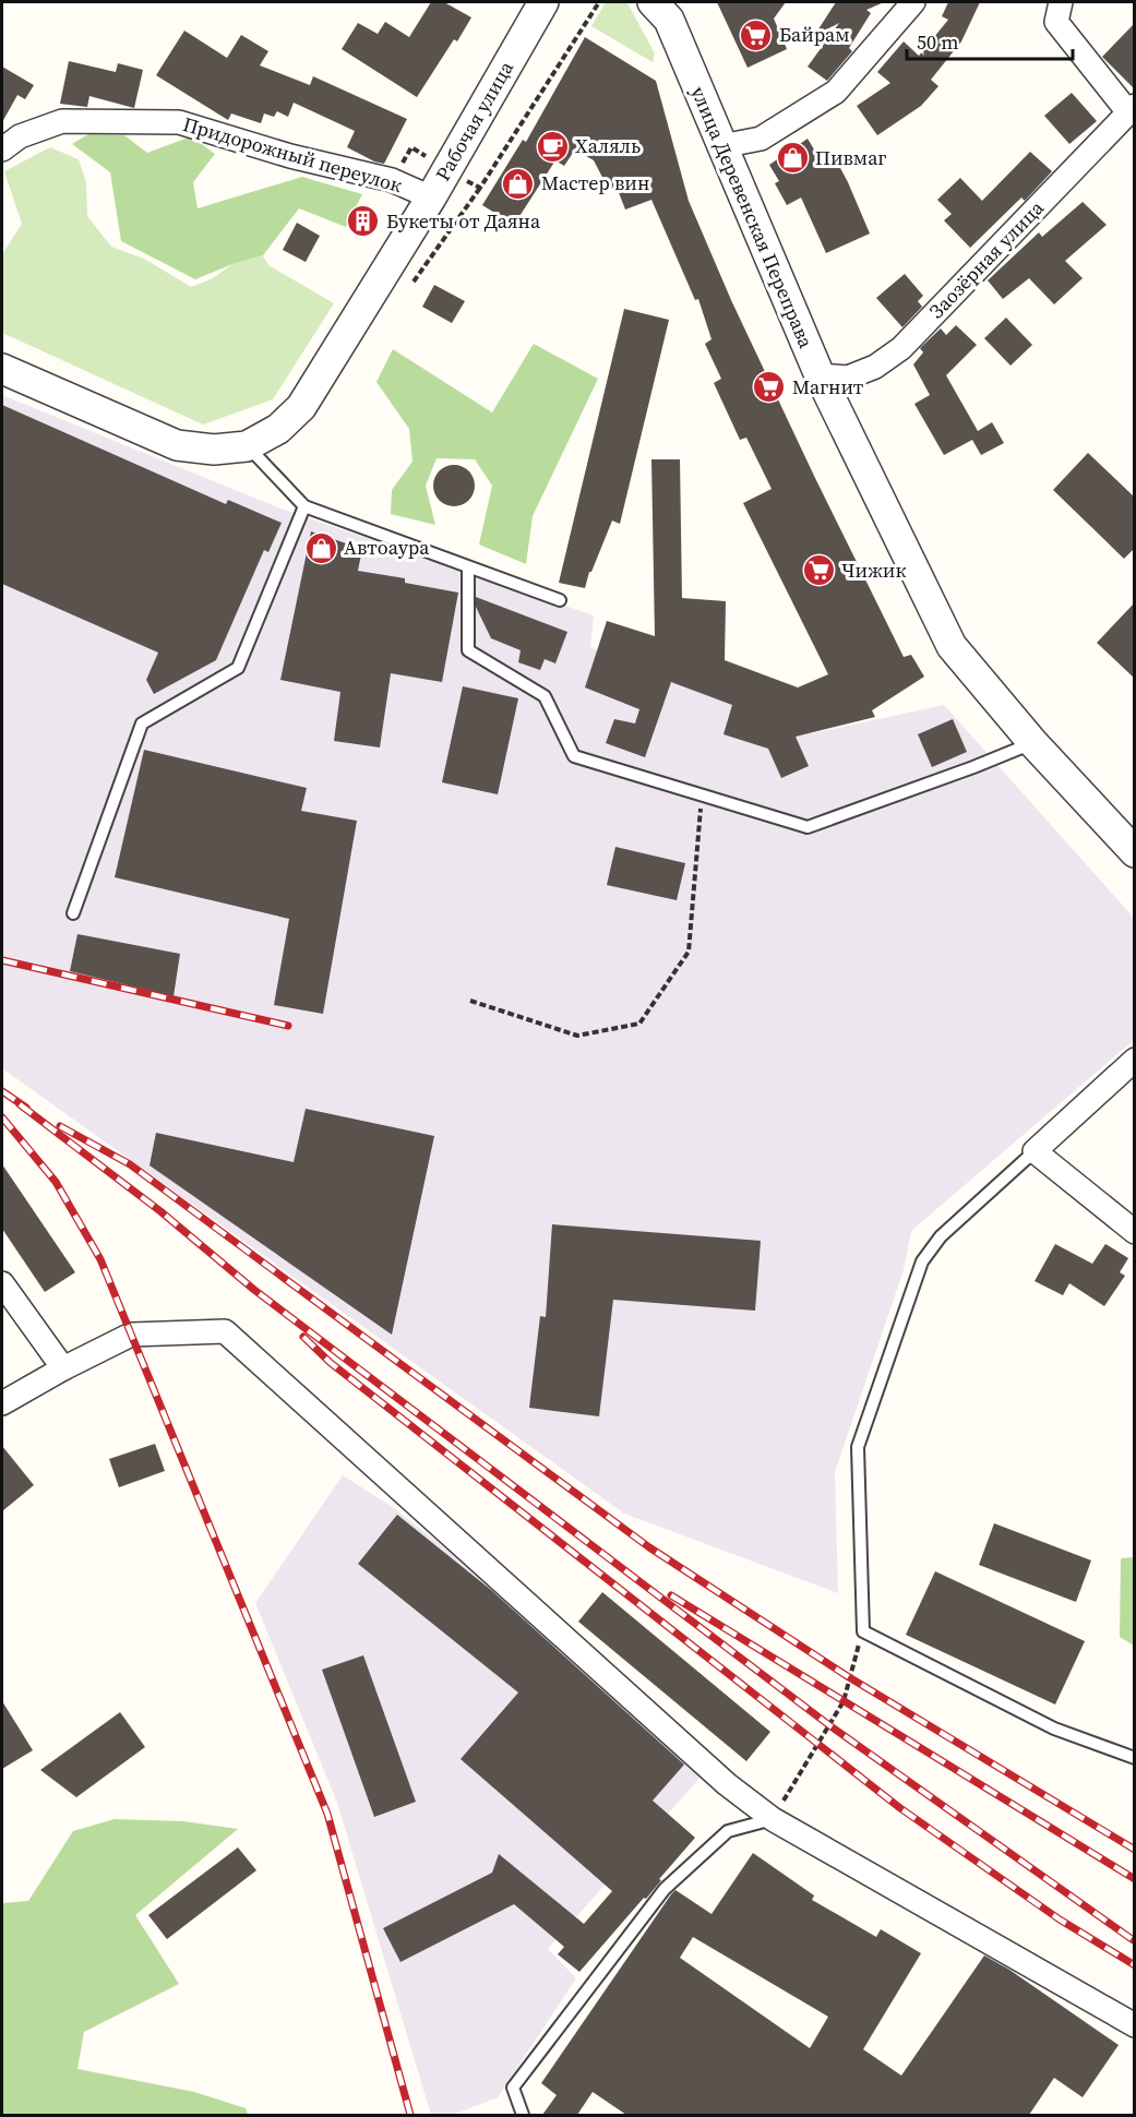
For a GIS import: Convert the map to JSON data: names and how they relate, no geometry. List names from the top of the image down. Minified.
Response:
{"streets":{"street":["Рабочая улица","Придорожный переулок","улица Деревенская Переправа","Заозёрная улица"]},"crossings":[["Рабочая улица","Придорожный переулок"],["улица Деревенская Переправа","Заозёрная улица"]],"places":{"supermarket":["Байрам","Магнит","Чижик"],"cafe":["Халяль"],"shop":["Пивмаг","Мастер вин","Автоаура"],"building":["Букеты от Даяна"]},"scale_bar":"50 m"}
